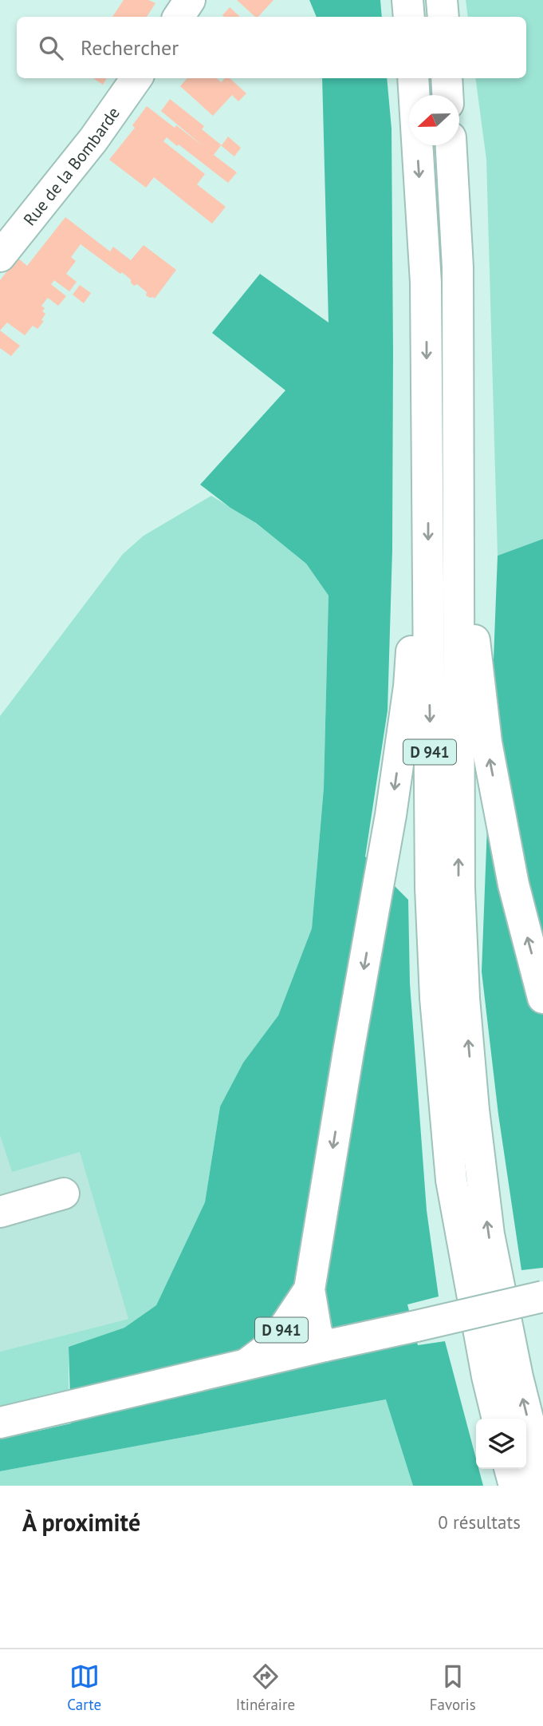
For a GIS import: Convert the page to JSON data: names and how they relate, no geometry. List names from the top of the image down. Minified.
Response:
{"streets":{"main road":["Rue de la Bombarde","D 941"]},"north":"left","page":{"search":"Rechercher","heading":["À proximité","0 résultats"],"nav":["Carte","Itinéraire","Favoris"]}}
